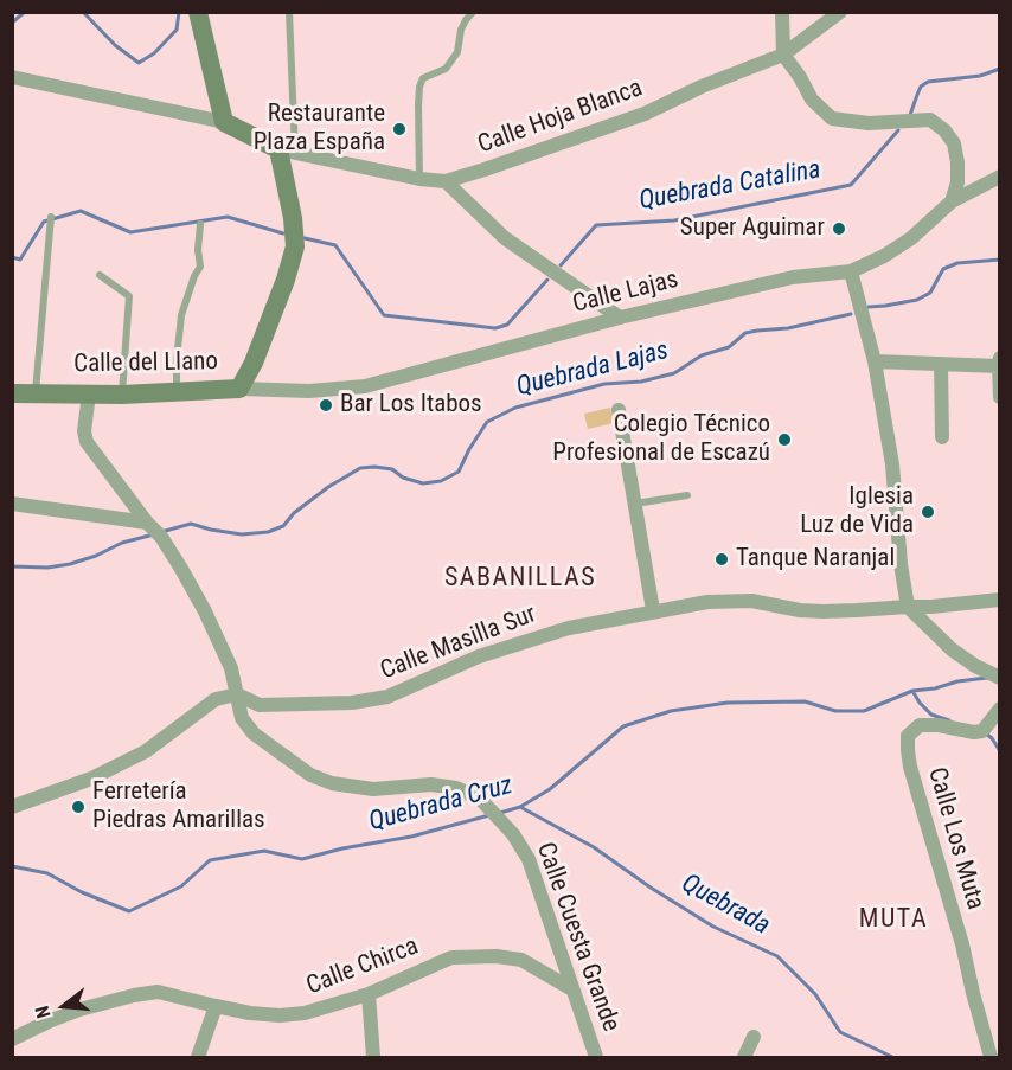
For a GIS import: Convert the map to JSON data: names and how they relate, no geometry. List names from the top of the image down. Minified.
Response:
{"streets":{"main road":["Calle del Llano"],"street":["Calle Hoja Blanca","Calle Lajas","Calle Masilla Sur","Calle Los Muta","Calle Cuesta Grande","Calle Chirca"]},"crossings":[["Calle Hoja Blanca","Calle del Llano"],["Calle Lajas","Calle del Llano"],["Calle del Llano","Calle Cuesta Grande"],["Calle Masilla Sur","Calle Cuesta Grande"],["Calle Cuesta Grande","Calle Chirca"]],"districts":["SABANILLAS","MUTA"],"water":["Quebrada Catalina","Quebrada Lajas","Quebrada Cruz","Quebrada"],"places":["Restaurante Plaza España","Super Aguimar","Bar Los Itabos","Colegio Técnico Profesional de Escazú","Iglesia Luz de Vida","Tanque Naranjal","Ferretería Piedras Amarillas"],"north":"left"}
